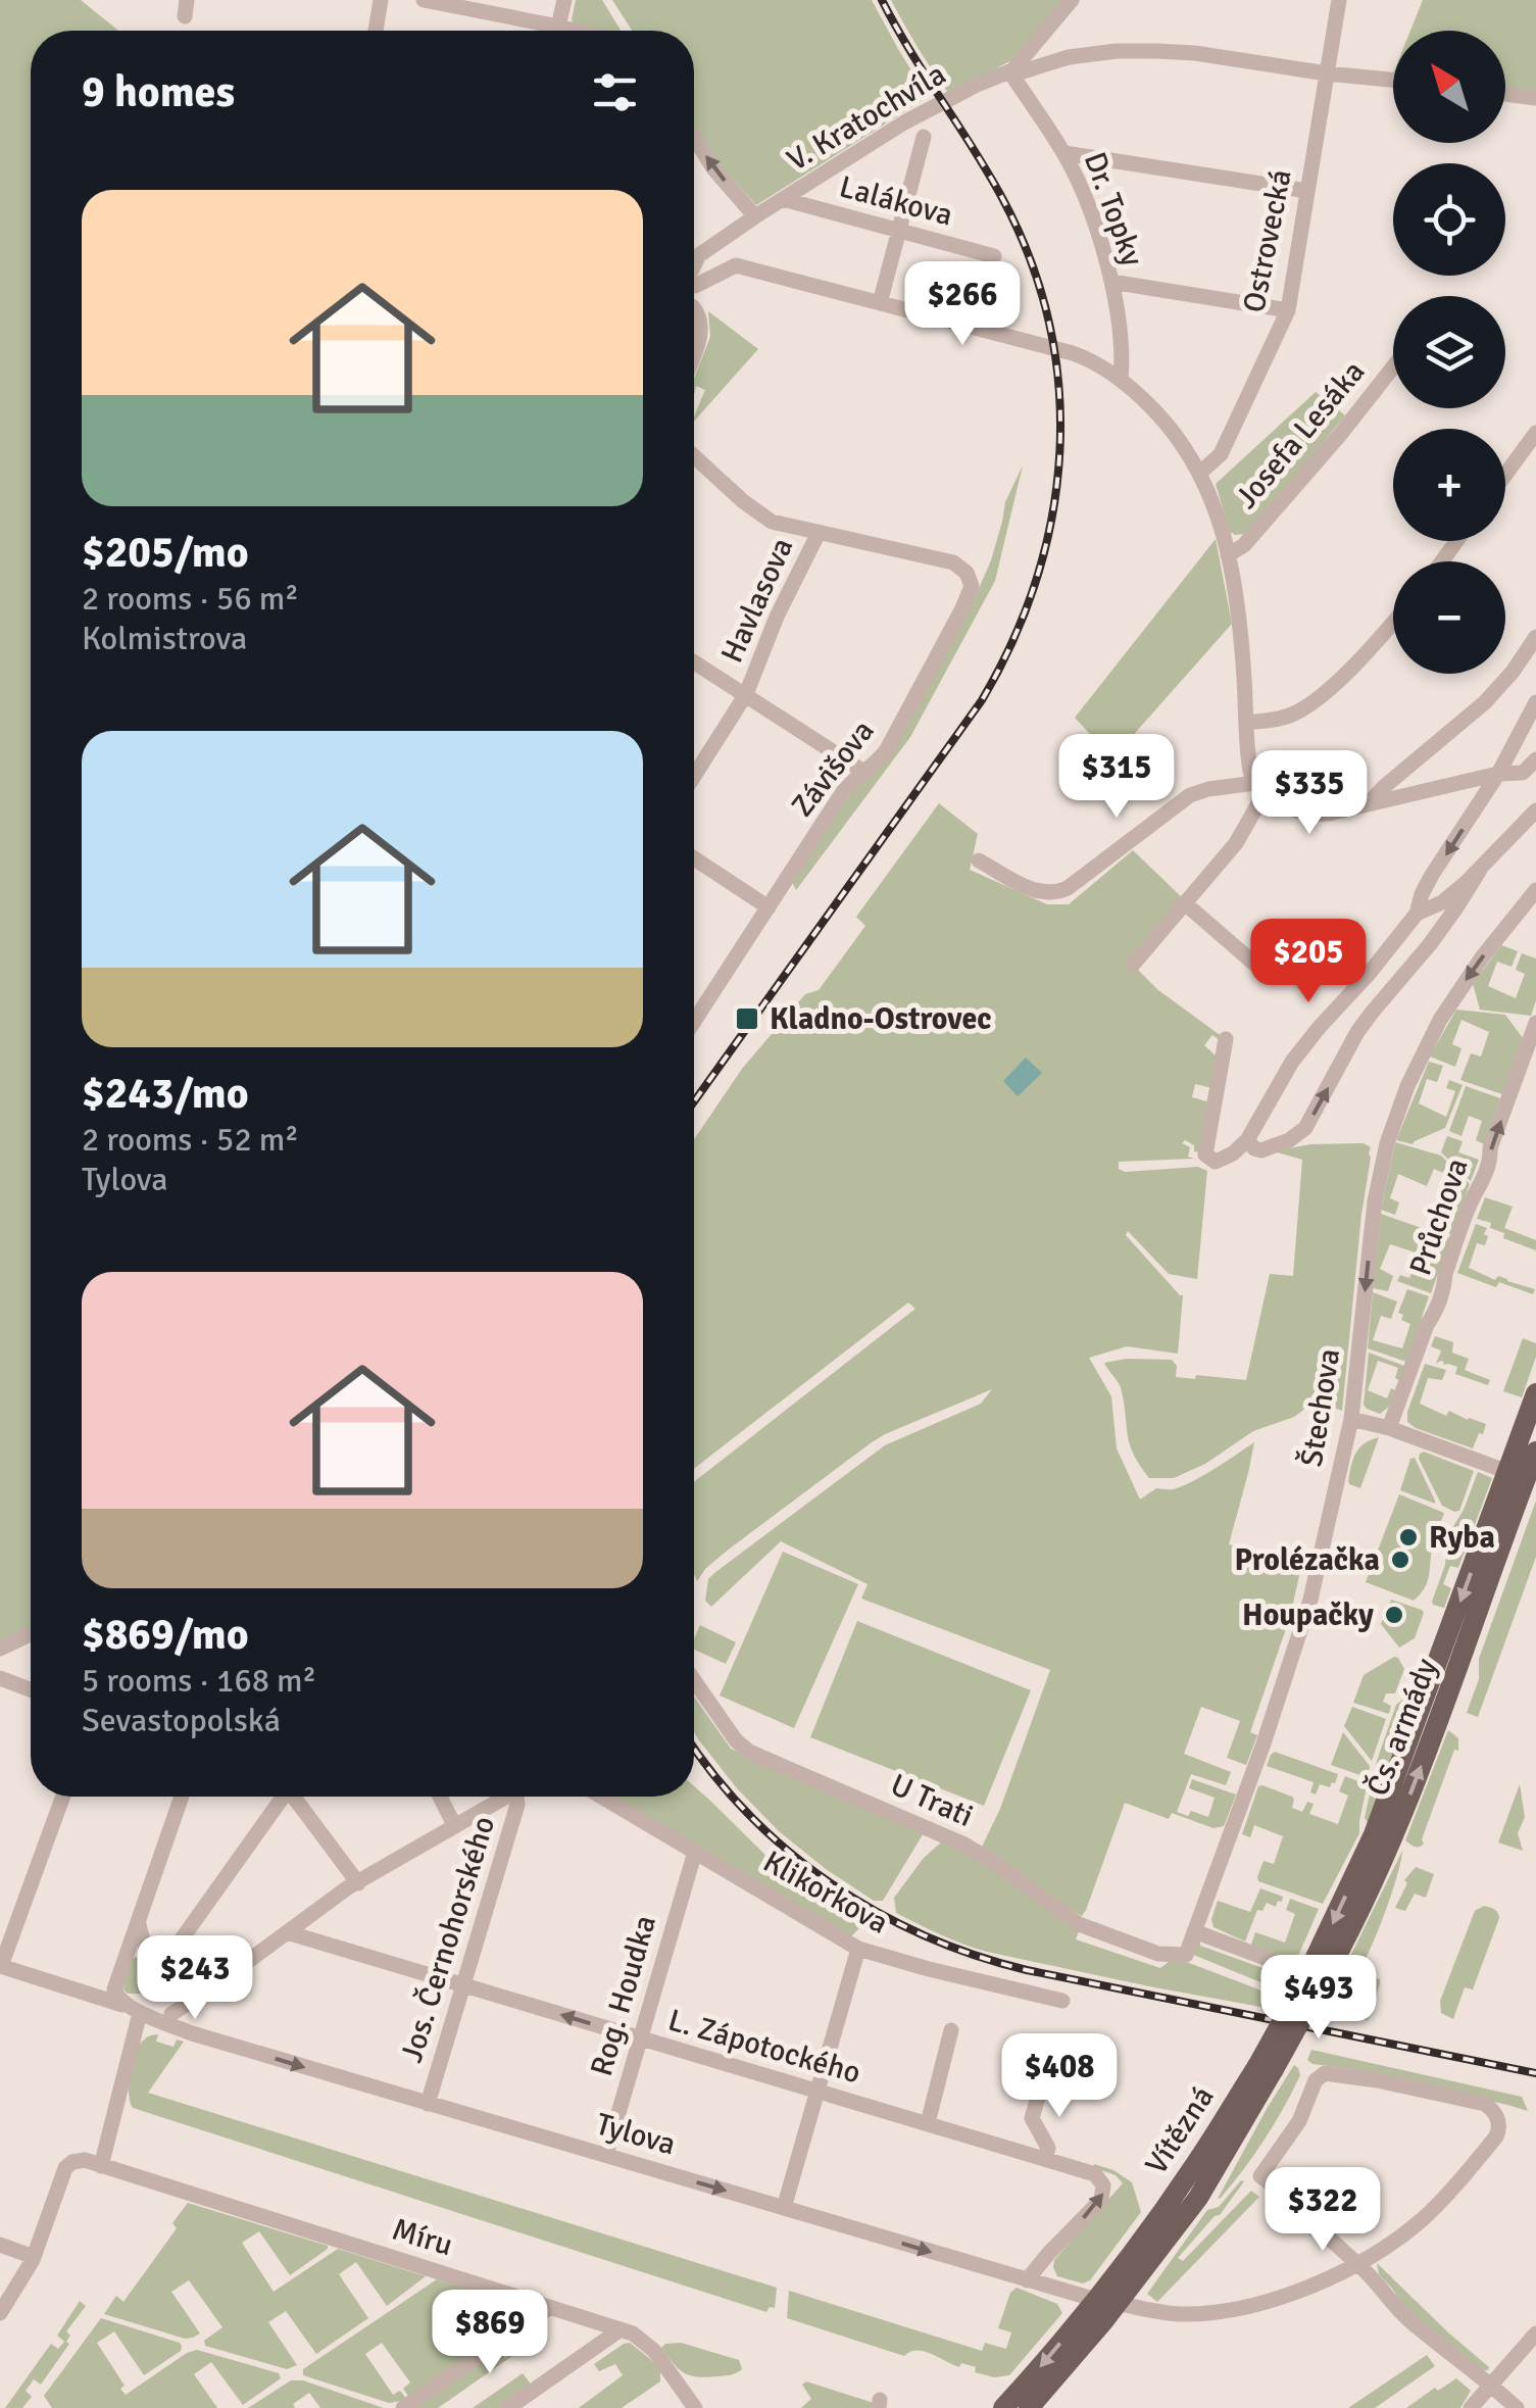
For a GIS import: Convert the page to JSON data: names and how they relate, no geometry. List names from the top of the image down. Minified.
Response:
{"streets":{"main road":["Čs. armády","Vítězná"],"street":["V. Kratochvíla","Lalákova","Dr. Topky","Ostrovecká","Josefa Lesáka","Havlasova","Závišova","Průchova","Štechova","U Trati","Klikorkova","Jos. Černohorského","Rog. Houdka","L. Zápotockého","Tylova","Míru"]},"crossings":[["V. Kratochvíla","Lalákova"],["V. Kratochvíla","Dr. Topky"],["Havlasova","Závišova"],["Štechova","U Trati"],["Čs. armády","Vítězná"],["Klikorkova","Rog. Houdka"],["Jos. Černohorského","L. Zápotockého"],["Jos. Černohorského","Tylova"],["Rog. Houdka","L. Zápotockého"],["Rog. Houdka","Tylova"],["L. Zápotockého","Tylova"],["Vítězná","Tylova"]],"one_way":["Průchova","Tylova"],"places":{"transit":["Kladno-Ostrovec"],"other":["Ryba","Prolézačka","Houpačky"]},"north":"top left","page":{"map_buttons":["+","−"],"heading":"9 homes","list":[{"name":"$205/mo","note":"2 rooms · 56 m² · Kolmistrova"},{"name":"$243/mo","note":"2 rooms · 52 m² · Tylova"},{"name":"$869/mo","note":"5 rooms · 168 m² · Sevastopolská"}],"price":["$266","$315","$335","$205","$243","$493","$408","$322","$869"]}}
